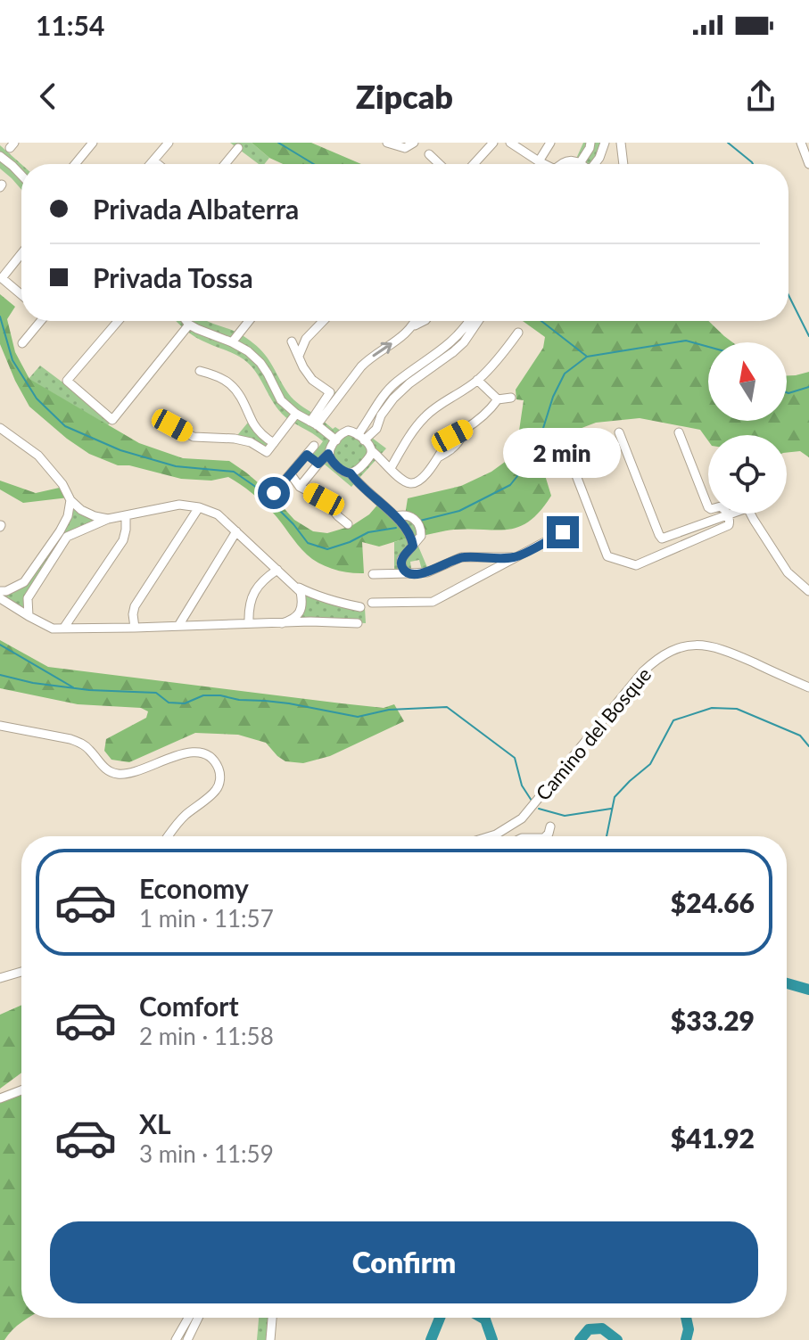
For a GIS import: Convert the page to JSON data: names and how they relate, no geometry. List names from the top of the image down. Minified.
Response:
{"streets":{"street":["Camino del Bosque"]},"north":"top","page":{"status":"11:54","header":"Zipcab","banner":["Privada Albaterra","Privada Tossa"],"bubble":"2 min","list":[{"name":"Economy","note":"1 min · 11:57","value":"$24.66"},{"name":"Comfort","note":"2 min · 11:58","value":"$33.29"},{"name":"XL","note":"3 min · 11:59","value":"$41.92"}],"buttons":"Confirm"}}
